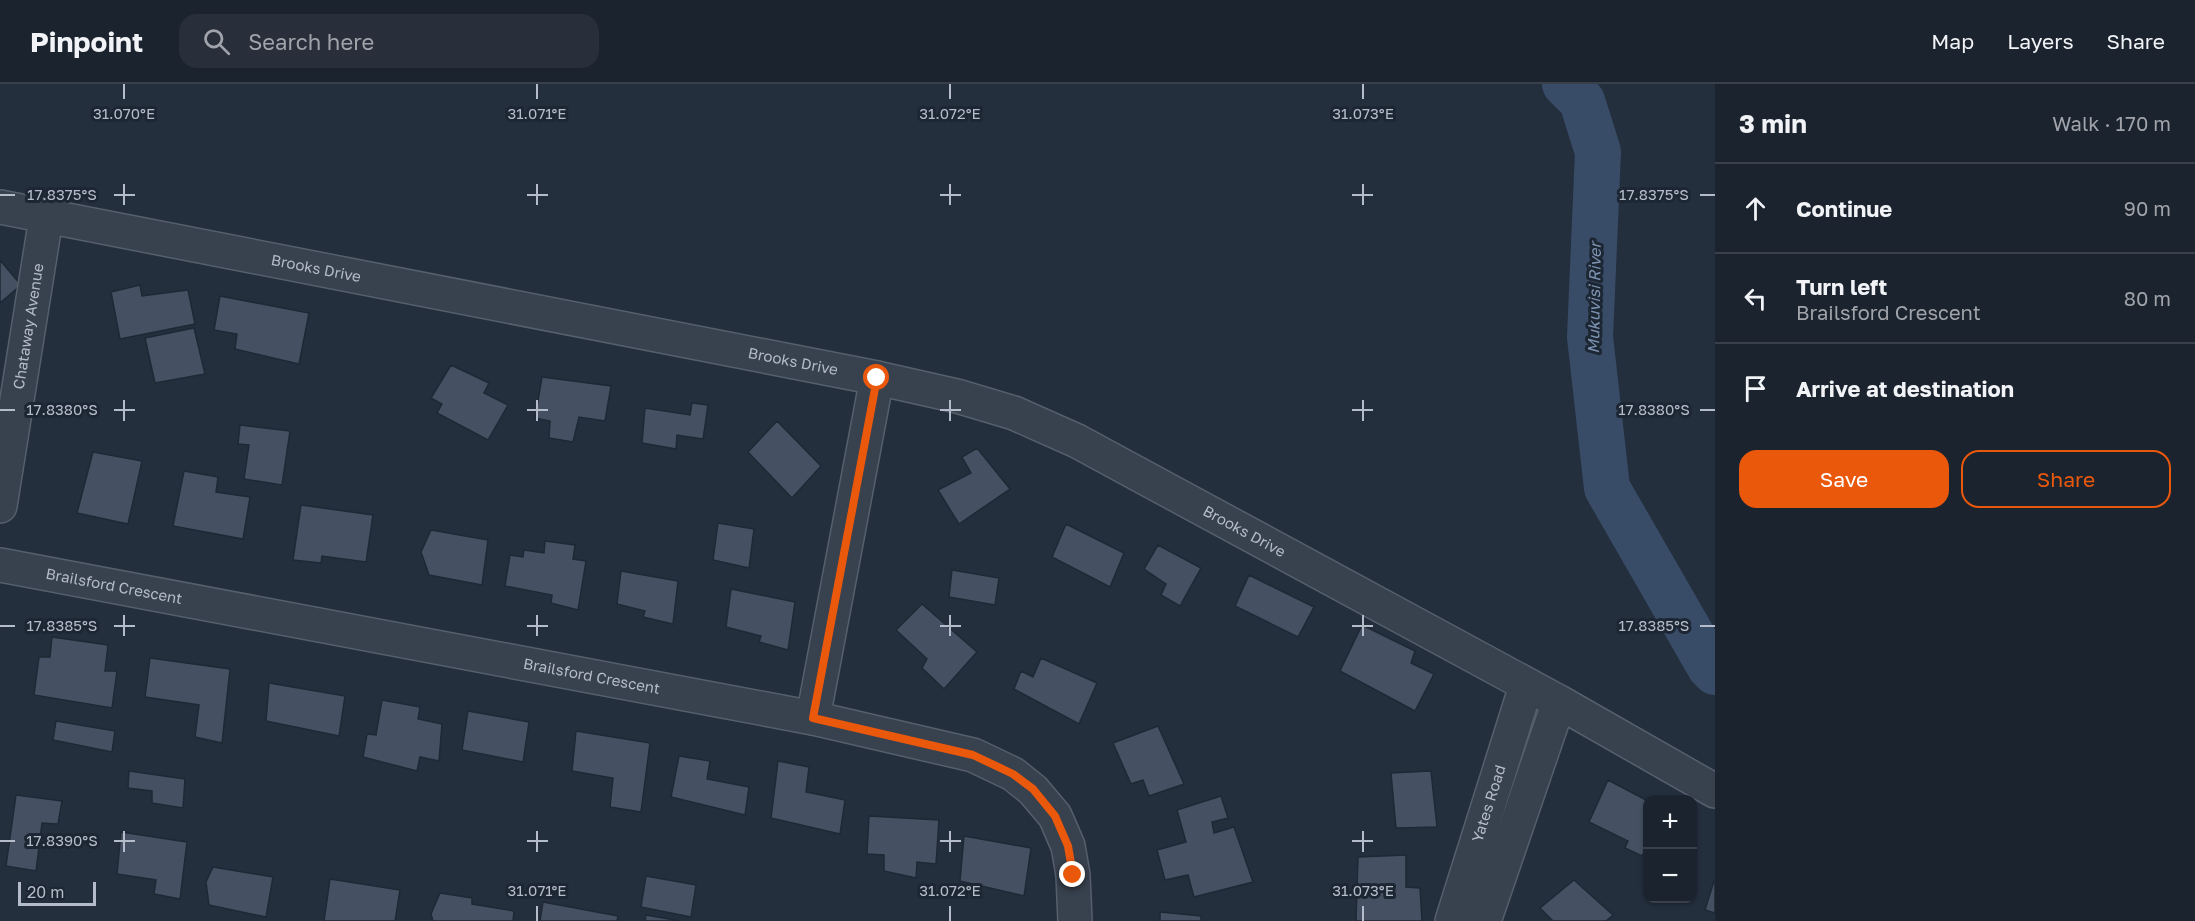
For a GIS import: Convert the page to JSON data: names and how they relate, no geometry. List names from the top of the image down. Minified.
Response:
{"streets":{"street":["Brooks Drive","Chataway Avenue","Brailsford Crescent","Yates Road"]},"crossings":[["Brooks Drive","Chataway Avenue"],["Brooks Drive","Yates Road"]],"water":["Mukuvisi River"],"scale_bar":"20 m","page":{"header":"Pinpoint","search":"Search here","nav":["Map","Layers","Share"],"heading":["3 min","Walk · 170 m"],"list":[["Continue","90 m"],["Turn left","Brailsford Crescent","80 m"],"Arrive at destination"],"buttons":["Save","Share"],"map_buttons":["+","−"],"scale":"20 m"},"coordinates":["31.070°E","31.071°E","31.072°E","31.073°E","17.8375°S","17.8380°S","17.8385°S","17.8390°S"]}
